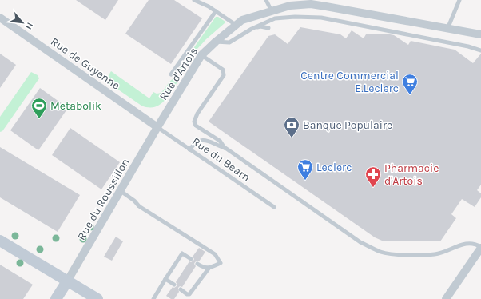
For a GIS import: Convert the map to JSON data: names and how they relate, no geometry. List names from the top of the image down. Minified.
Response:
{"streets":{"street":["Rue de Guyenne","Rue d'Artois","Rue du Roussillon"],"lane":["Rue du Bearn"]},"crossings":[["Rue de Guyenne","Rue d'Artois"],["Rue de Guyenne","Rue du Bearn"],["Rue de Guyenne","Rue du Roussillon"],["Rue d'Artois","Rue du Bearn"],["Rue d'Artois","Rue du Roussillon"],["Rue du Bearn","Rue du Roussillon"]],"places":{"supermarket":["Centre Commercial E.Leclerc","Leclerc"],"sports":["Metabolik"],"bank":["Banque Populaire"],"pharmacy":["Pharmacie d'Artois"]},"north":"bottom right"}
